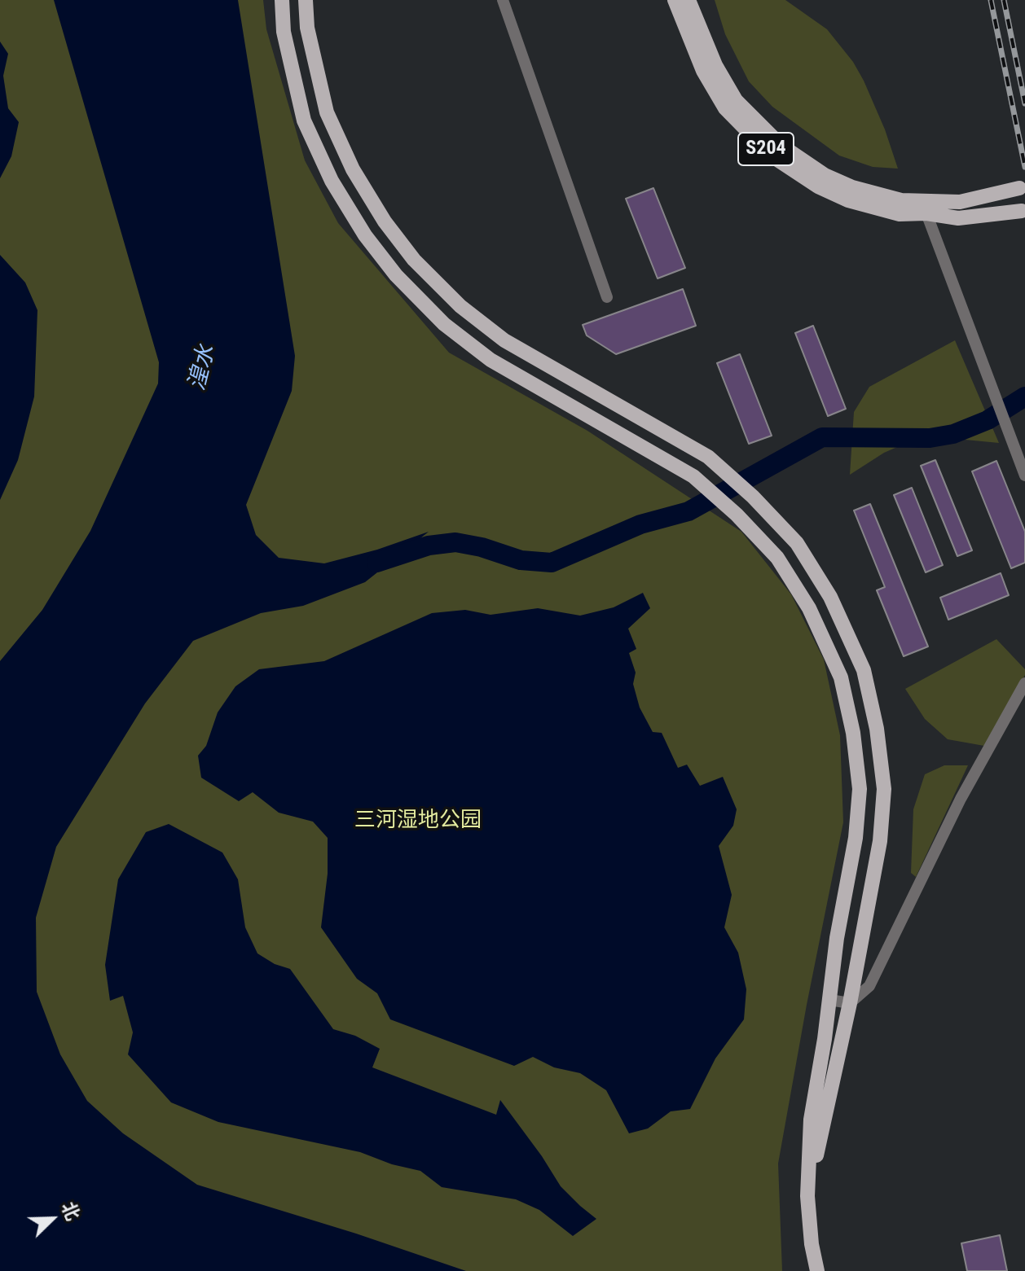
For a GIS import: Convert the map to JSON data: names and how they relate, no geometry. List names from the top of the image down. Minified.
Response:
{"streets":{"main road":["S204"]},"water":["湟水"],"parks":["三河湿地公园"],"north":"top right"}
